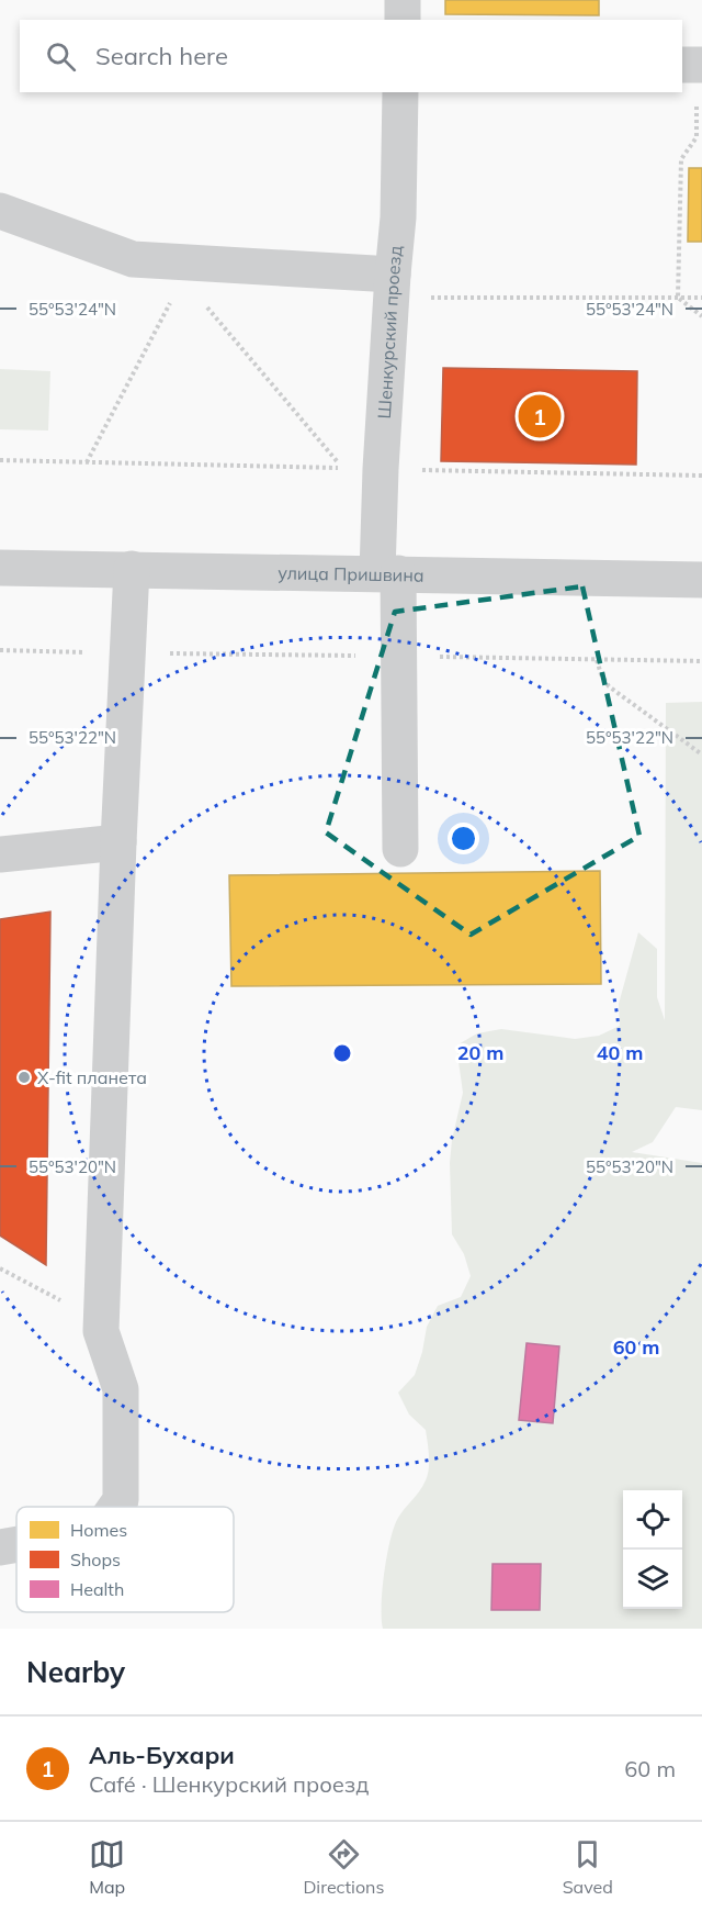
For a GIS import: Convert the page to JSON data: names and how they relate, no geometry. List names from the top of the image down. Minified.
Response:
{"streets":{"street":["Шенкурский проезд","улица Пришвина"]},"crossings":[["Шенкурский проезд","улица Пришвина"]],"places":["X-fit планета"],"legend":["Homes","Shops","Health"],"page":{"search":"Search here","pins":"1","heading":"Nearby","list":[{"mark":"1","name":"Аль-Бухари","note":"Café · Шенкурский проезд","value":"60 m"}],"nav":["Map","Directions","Saved"]},"coordinates":["55°53'24\"N","55°53'22\"N","55°53'20\"N"],"rings":["20 m","40 m","60 m"]}
